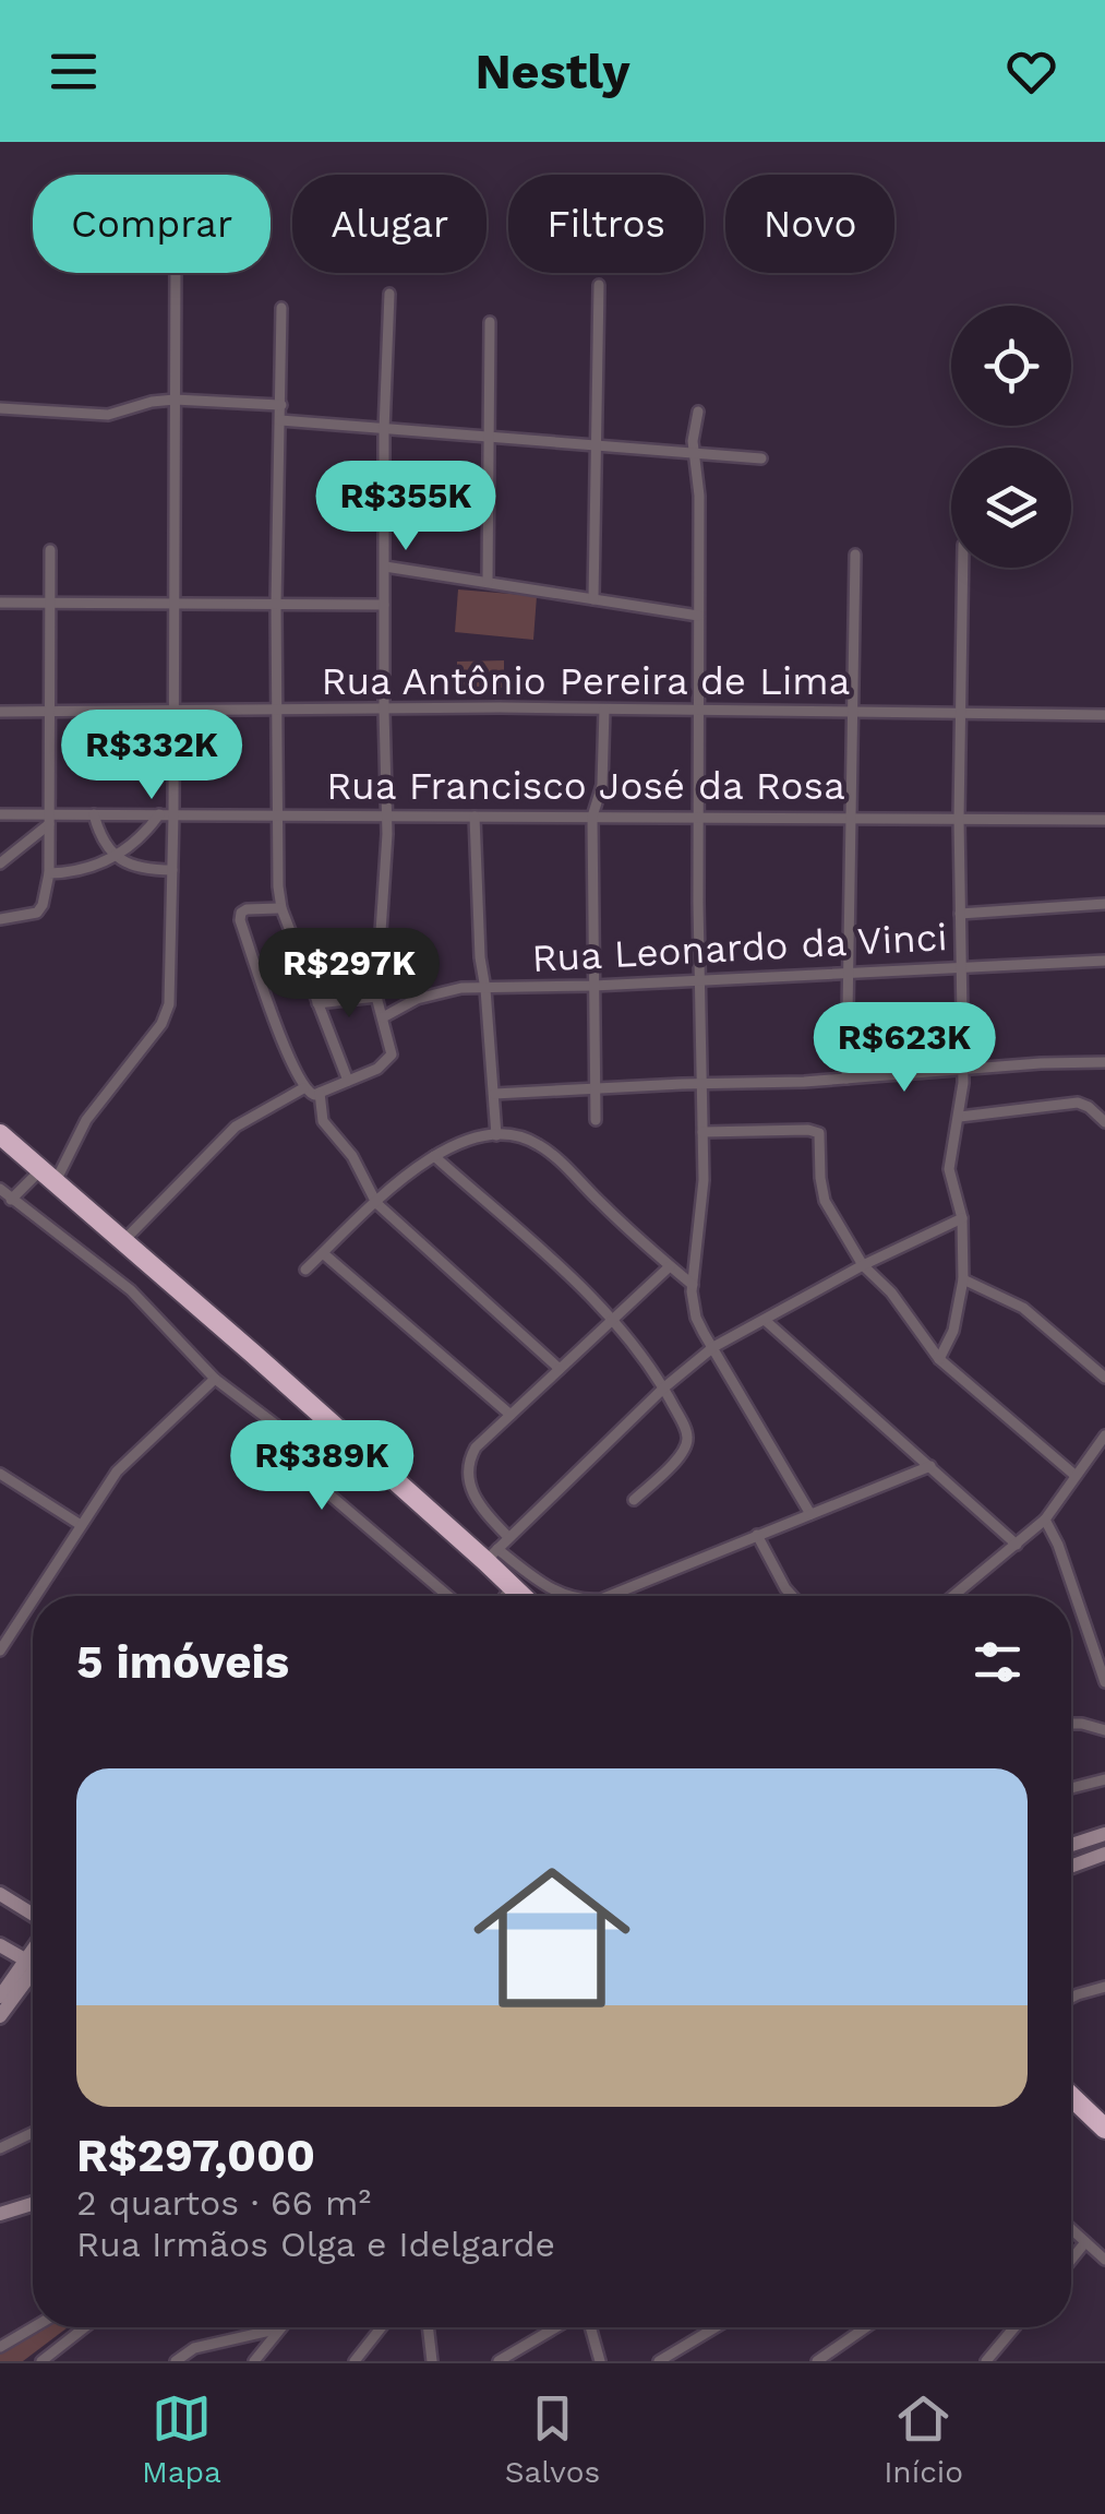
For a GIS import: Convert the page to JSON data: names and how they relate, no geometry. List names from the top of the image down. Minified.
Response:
{"streets":{"street":["Rua Antônio Pereira de Lima","Rua Francisco José da Rosa","Rua Leonardo da Vinci"]},"page":{"header":"Nestly","chip":["Comprar","Alugar","Filtros","Novo"],"price":["R$355K","R$332K","R$297K","R$623K","R$389K"],"heading":"5 imóveis","list":[{"name":"R$297,000","note":"2 quartos · 66 m² · Rua Irmãos Olga e Idelgarde"}],"tabs":["Mapa","Salvos","Início"]}}
